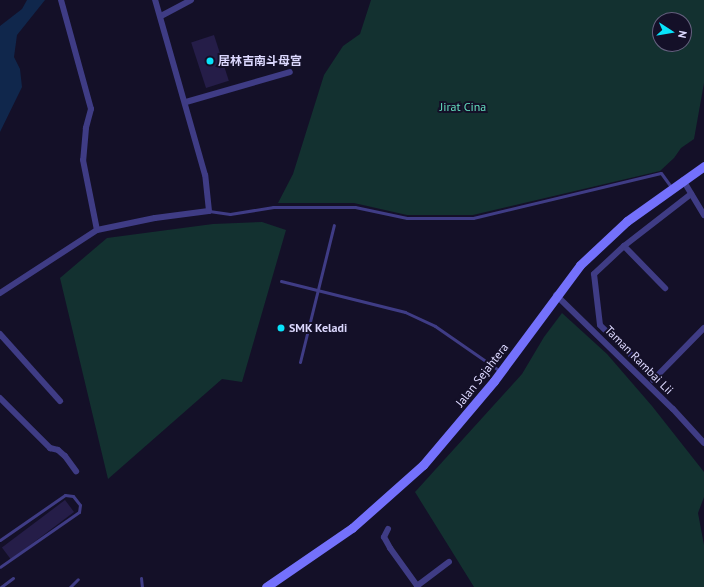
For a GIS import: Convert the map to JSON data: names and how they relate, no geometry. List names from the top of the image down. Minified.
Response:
{"streets":{"street":["Taman Rambai Lii","Jalan Sejahtera"]},"crossings":[["Taman Rambai Lii","Jalan Sejahtera"]],"parks":["Jirat Cina"],"places":["居林吉南斗母宫","SMK Keladi"],"north":"right"}
